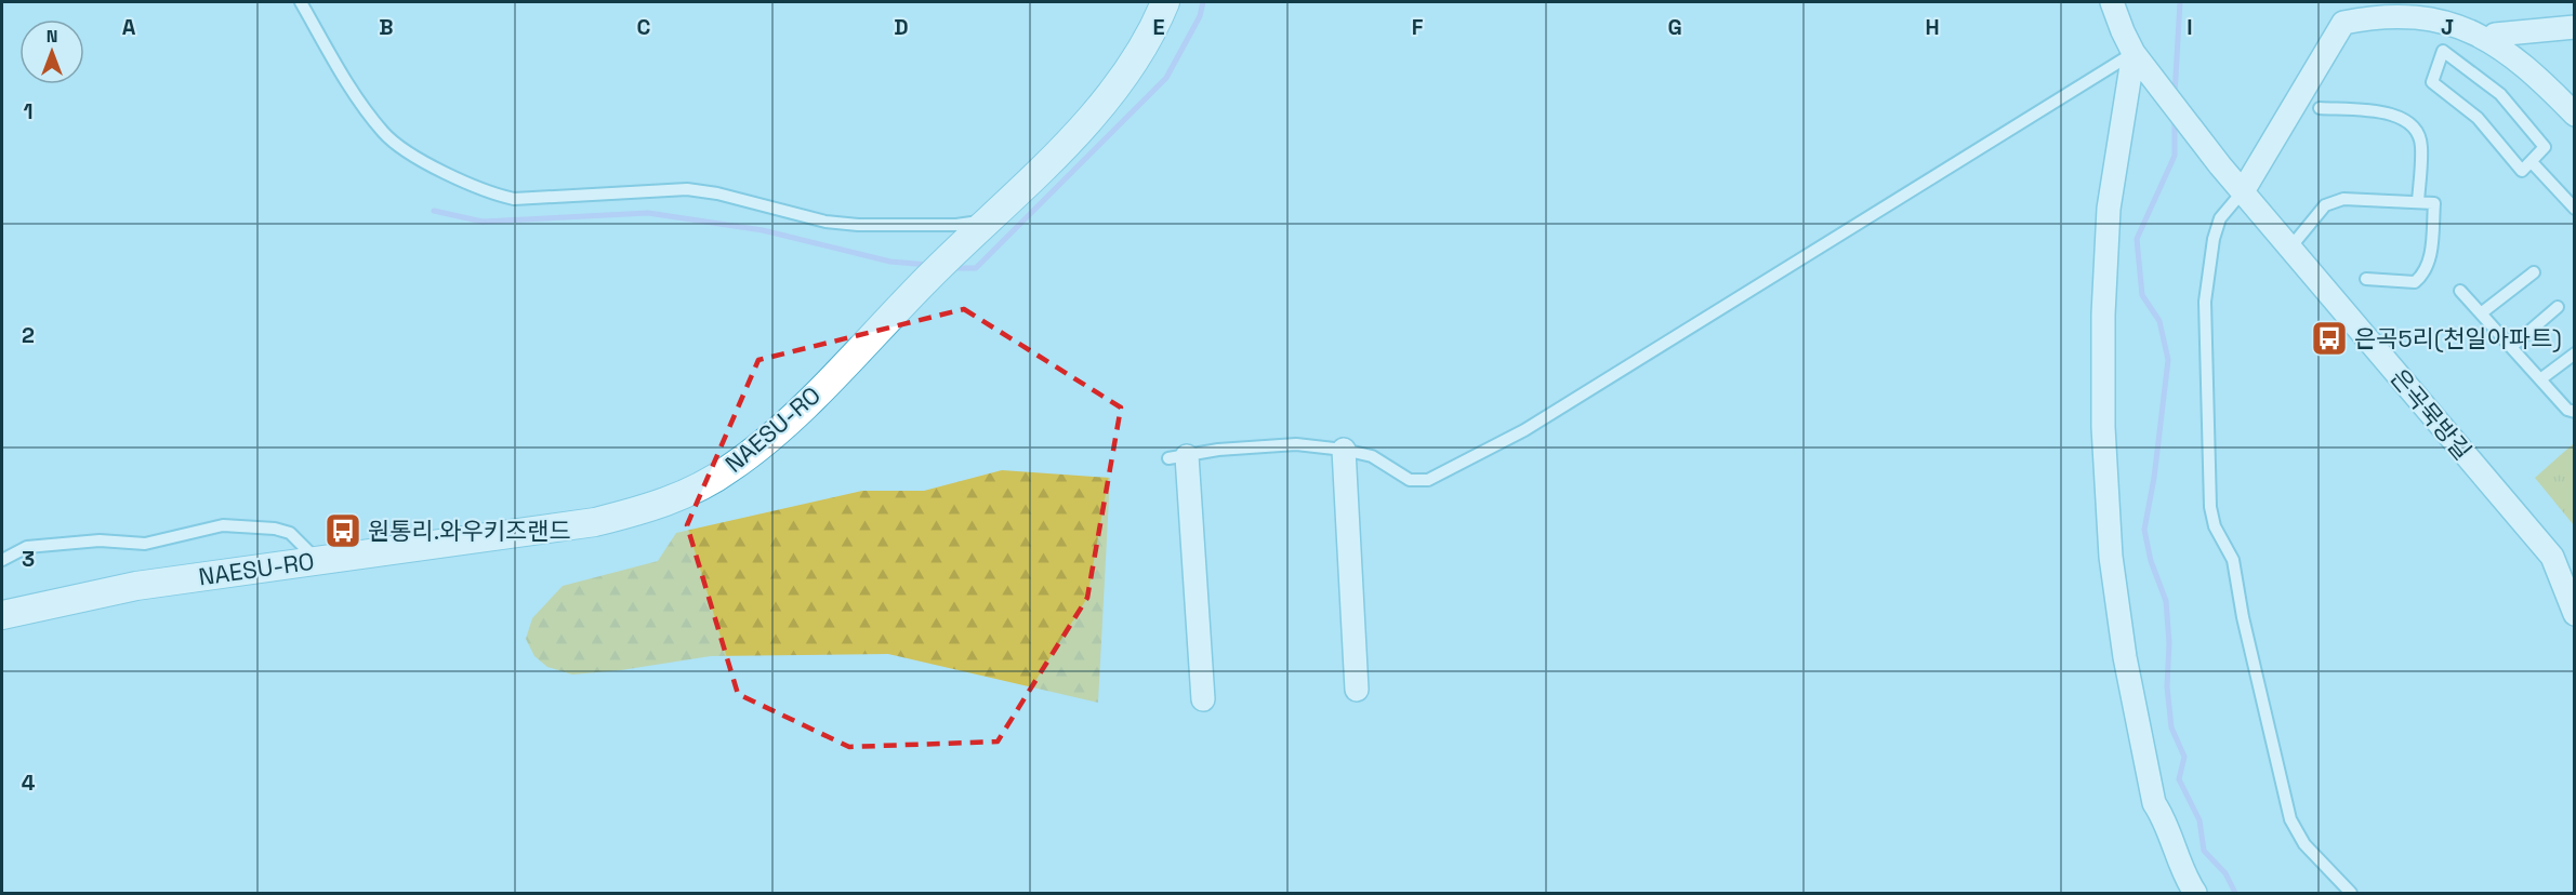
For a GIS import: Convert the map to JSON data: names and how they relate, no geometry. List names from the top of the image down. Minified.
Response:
{"streets":{"street":["은곡묵방길","NAESU-RO"]},"places":{"bus stop":["은곡5리(천일아파트)","원통리.와우키즈랜드"]},"north":"top","grid":{"columns":["A","B","C","D","E","F","G","H","I","J"],"rows":["1","2","3","4"]}}
